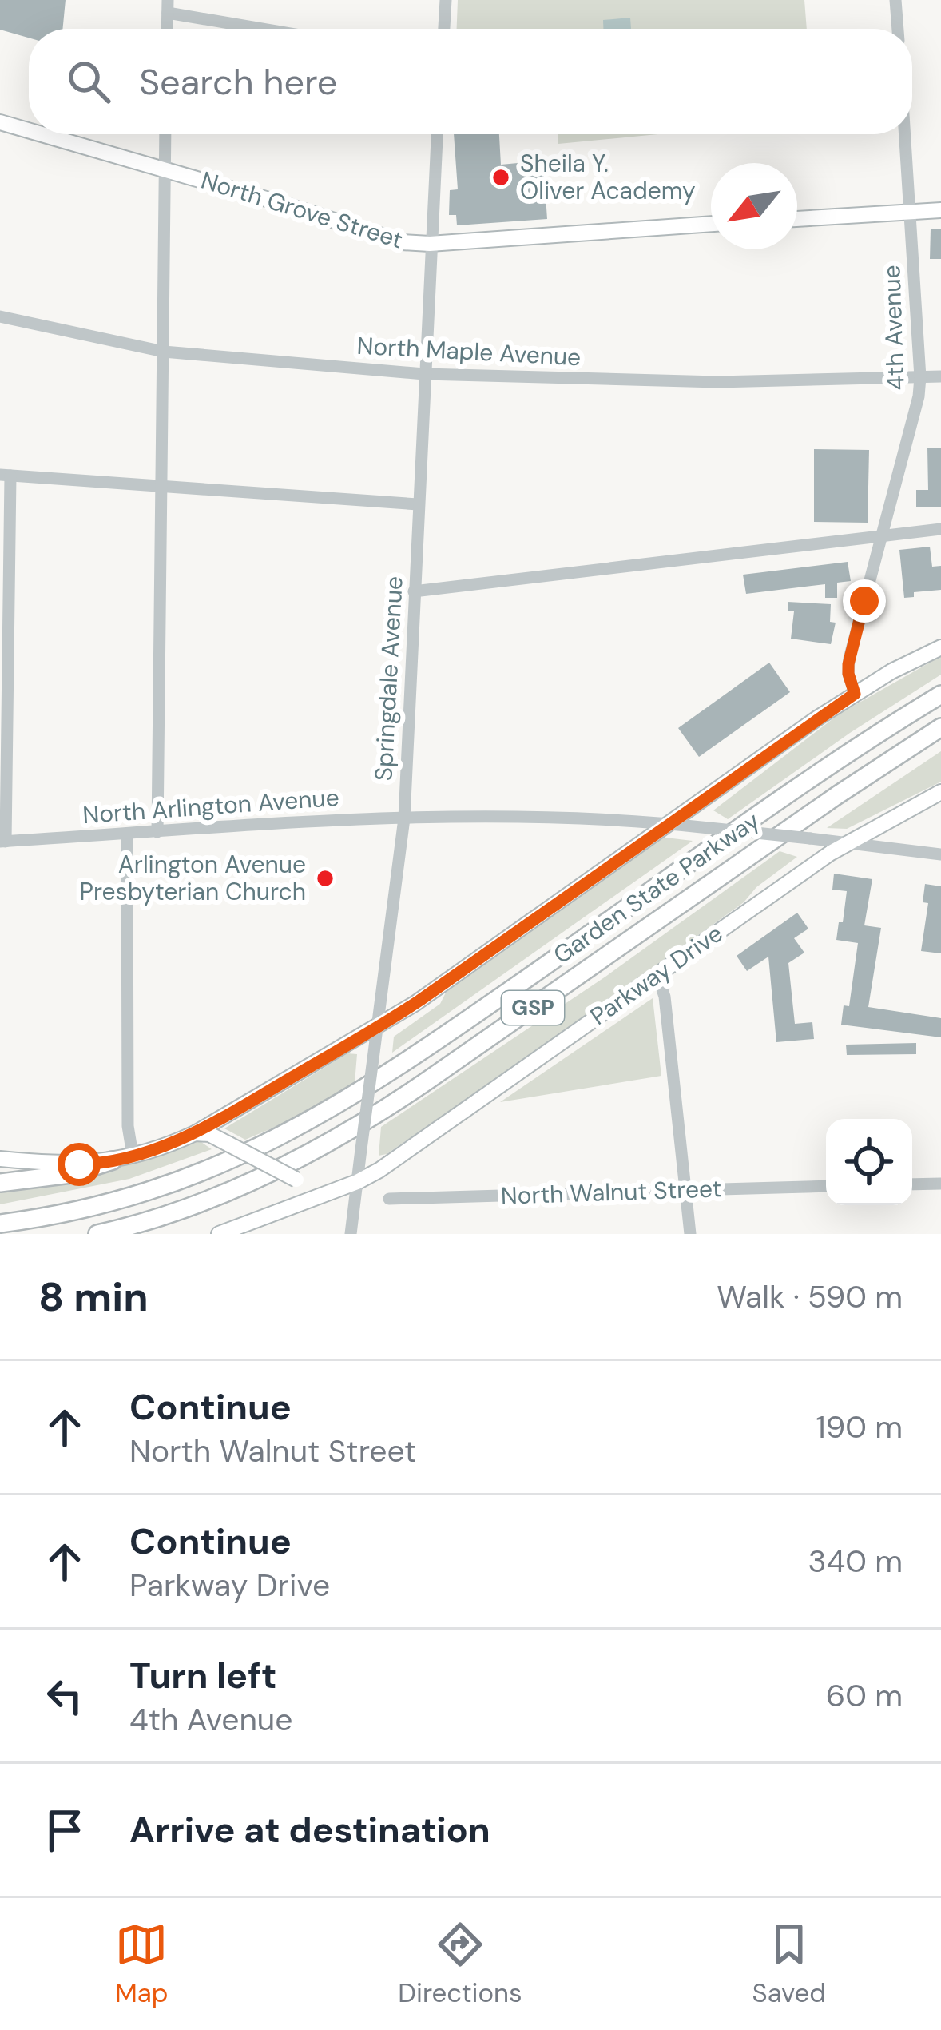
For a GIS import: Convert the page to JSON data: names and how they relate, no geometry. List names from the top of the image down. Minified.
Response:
{"streets":{"highway":["Garden State Parkway","GSP"],"main road":["North Grove Street","Parkway Drive"],"street":["4th Avenue","North Maple Avenue","Springdale Avenue","North Arlington Avenue","North Walnut Street"]},"crossings":[["North Grove Street","Springdale Avenue"],["4th Avenue","North Maple Avenue"],["North Maple Avenue","Springdale Avenue"],["Springdale Avenue","North Arlington Avenue"],["Springdale Avenue","Parkway Drive"],["North Arlington Avenue","Parkway Drive"]],"places":["Sheila Y. Oliver Academy","Arlington Avenue Presbyterian Church"],"north":"bottom left","page":{"search":"Search here","heading":["8 min","Walk · 590 m"],"list":[["Continue","North Walnut Street","190 m"],["Continue","Parkway Drive","340 m"],["Turn left","4th Avenue","60 m"],"Arrive at destination"],"nav":["Map","Directions","Saved"]}}
